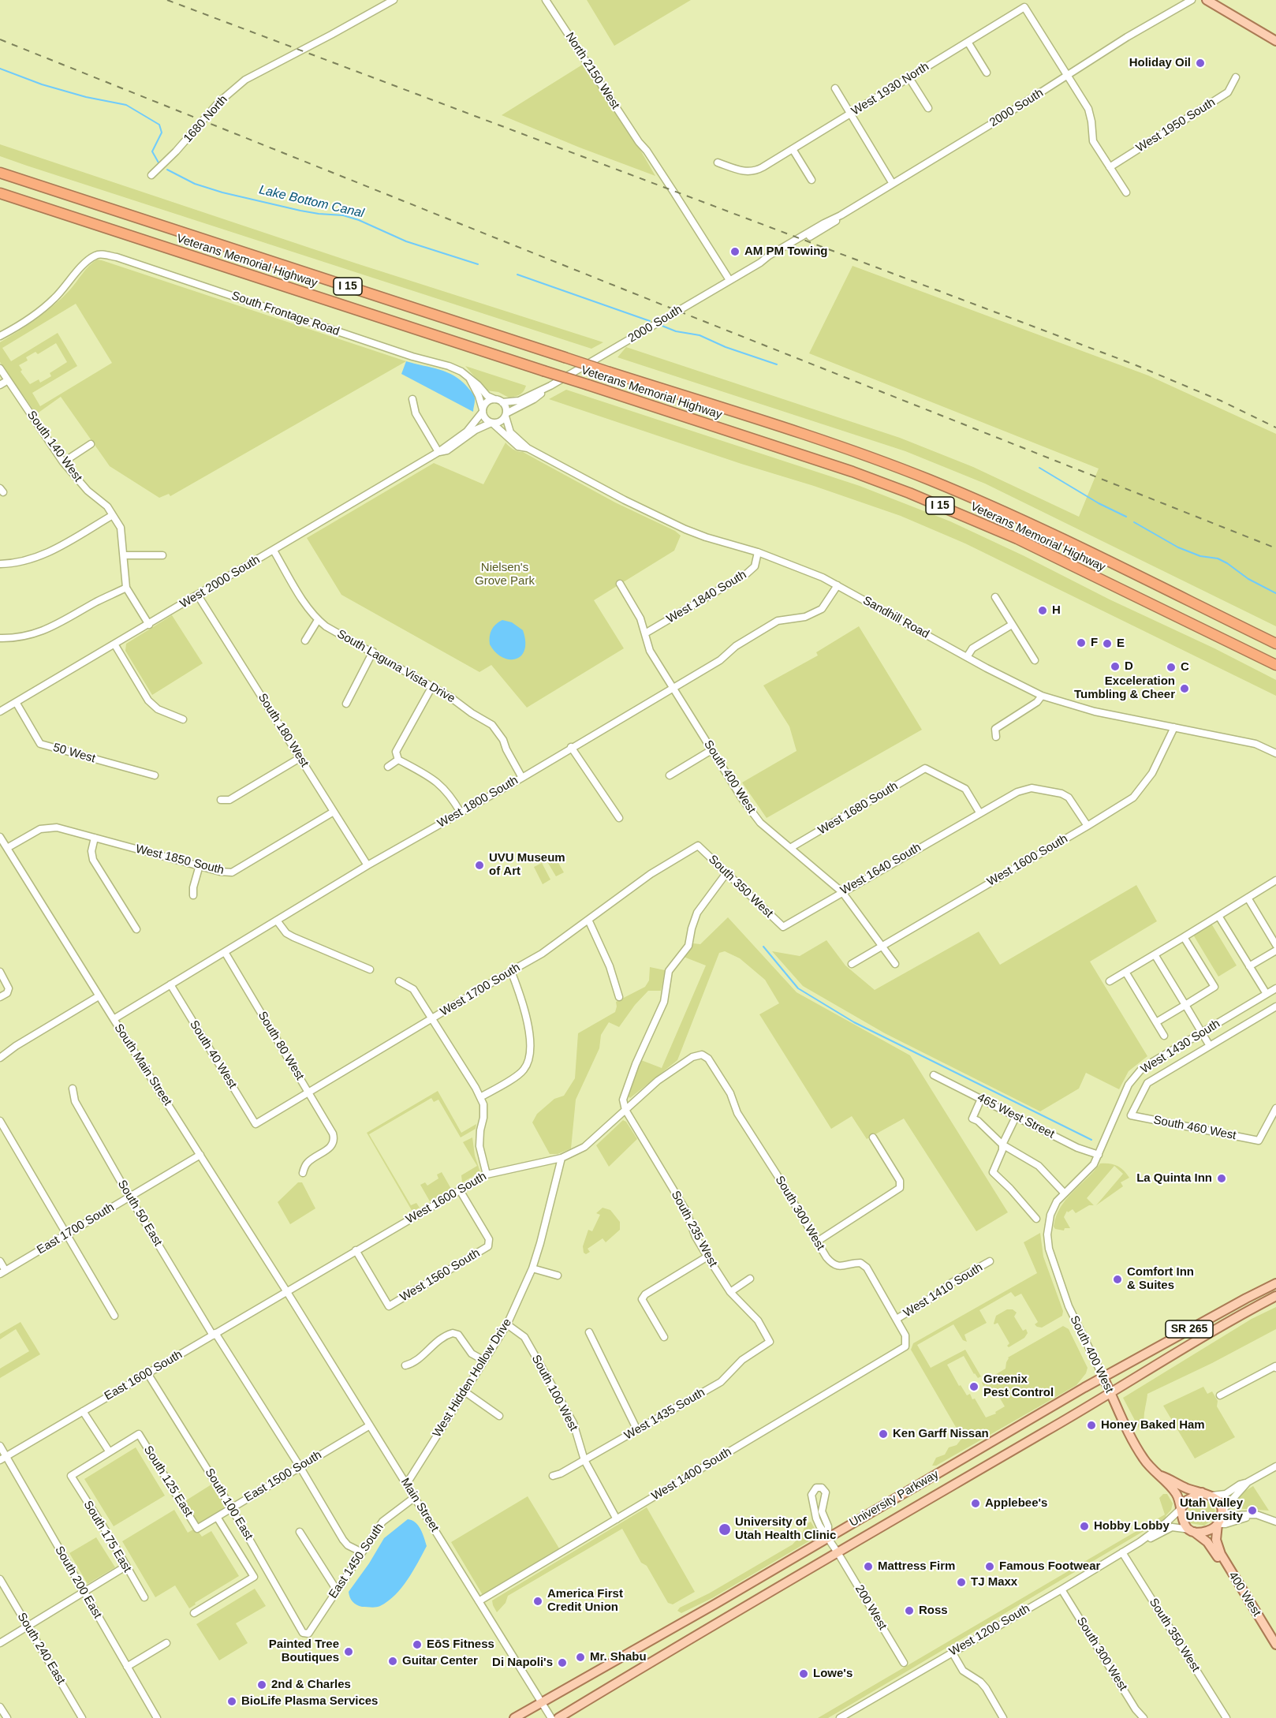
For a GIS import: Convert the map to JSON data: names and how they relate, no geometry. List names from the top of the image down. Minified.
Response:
{"streets":{"highway":["Veterans Memorial Highway","I 15"],"main road":["South 400 West","SR 265","University Parkway","400 West"],"street":["North 2150 West","West 1930 North","2000 South","1680 North","West 1950 South","South Frontage Road","South 140 West","West 2000 South","West 1840 South","Sandhill Road","South Laguna Vista Drive","South 180 West","50 West","West 1800 South","West 1680 South","West 1850 South","West 1600 South","West 1640 South","South 350 West","West 1700 South","South 80 West","West 1430 South","South 40 West","South Main Street","465 West Street","South 460 West","South 50 East","South 300 West","East 1700 South","South 235 West","West 1560 South","West 1410 South","East 1600 South","West Hidden Hollow Drive","South 100 West","West 1435 South","West 1400 South","East 1500 South","South 125 East","South 100 East","Main Street","South 175 East","East 1450 South","South 200 East","200 West","West 1200 South","South 240 East"]},"crossings":[["North 2150 West","2000 South"],["West 1930 North","2000 South"],["South Frontage Road","West 2000 South"],["South Frontage Road","Sandhill Road"],["South 140 West","West 2000 South"],["West 2000 South","Sandhill Road"],["West 2000 South","South Laguna Vista Drive"],["West 2000 South","South 180 West"],["West 2000 South","50 West"],["West 1840 South","Sandhill Road"],["West 1840 South","South 400 West"],["Sandhill Road","West 1800 South"],["Sandhill Road","West 1600 South"],["South Laguna Vista Drive","West 1800 South"],["South 180 West","West 1800 South"],["South 180 West","West 1850 South"],["South 400 West","West 1800 South"],["South 400 West","West 1680 South"],["South 400 West","West 1600 South"],["South 400 West","West 1640 South"],["South 400 West","West 1430 South"],["South 400 West","University Parkway"],["South 400 West","West 1200 South"],["West 1800 South","South 80 West"],["West 1800 South","South 40 West"],["West 1800 South","South Main Street"],["West 1680 South","West 1640 South"],["West 1850 South","South Main Street"],["West 1600 South","West 1640 South"],["West 1600 South","South Main Street"],["West 1600 South","South 300 West"],["West 1600 South","South 235 West"],["West 1600 South","West 1560 South"],["West 1600 South","East 1600 South"],["West 1600 South","West Hidden Hollow Drive"],["West 1600 South","Main Street"],["West 1640 South","South 350 West"],["South 350 West","West 1700 South"],["South 350 West","West 1200 South"],["West 1700 South","South 80 West"],["West 1700 South","South 40 West"],["West 1430 South","465 West Street"],["South Main Street","East 1700 South"],["South Main Street","East 1600 South"],["South Main Street","Main Street"],["South 50 East","East 1700 South"],["South 50 East","East 1600 South"],["South 50 East","East 1500 South"],["South 50 East","East 1450 South"],["South 300 West","West 1410 South"],["South 300 West","West 1400 South"],["South 300 West","West 1200 South"],["South 235 West","West 1435 South"],["East 1600 South","South 100 East"],["East 1600 South","Main Street"],["East 1600 South","South 200 East"],["West Hidden Hollow Drive","South 100 West"],["West Hidden Hollow Drive","Main Street"],["South 100 West","West 1435 South"],["South 100 West","West 1400 South"],["West 1400 South","Main Street"],["East 1500 South","South 125 East"],["East 1500 South","South 100 East"],["East 1500 South","Main Street"],["South 125 East","South 175 East"],["University Parkway","Main Street"],["University Parkway","200 West"],["South 100 East","East 1450 South"],["Main Street","East 1450 South"]],"water":["Lake Bottom Canal"],"parks":["Nielsen's Grove Park"],"places":["Holiday Oil","AM PM Towing","H","F","E","D","C","Exceleration Tumbling & Cheer","UVU Museum of Art","La Quinta Inn","Comfort Inn & Suites","Greenix Pest Control","Honey Baked Ham","Ken Garff Nissan","Applebee's","Utah Valley University","Hobby Lobby","University of Utah Health Clinic","Mattress Firm","Famous Footwear","TJ Maxx","America First Credit Union","Ross","EōS Fitness","Painted Tree Boutiques","Mr. Shabu","Guitar Center","Di Napoli's","Lowe's","2nd & Charles","BioLife Plasma Services"]}
